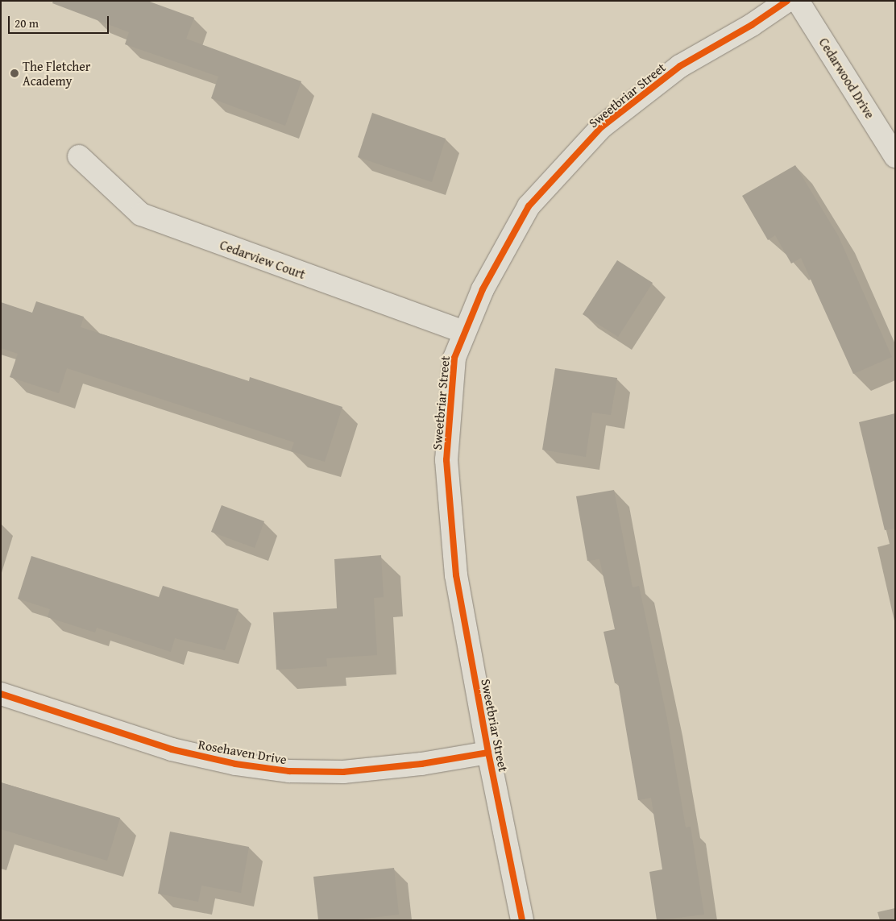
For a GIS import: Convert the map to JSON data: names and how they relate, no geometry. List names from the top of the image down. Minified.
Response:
{"streets":{"street":["Cedarwood Drive","Sweetbriar Street","Cedarview Court","Rosehaven Drive"]},"crossings":[["Sweetbriar Street","Cedarview Court"],["Sweetbriar Street","Rosehaven Drive"]],"places":["The Fletcher Academy"],"scale_bar":"20 m"}
